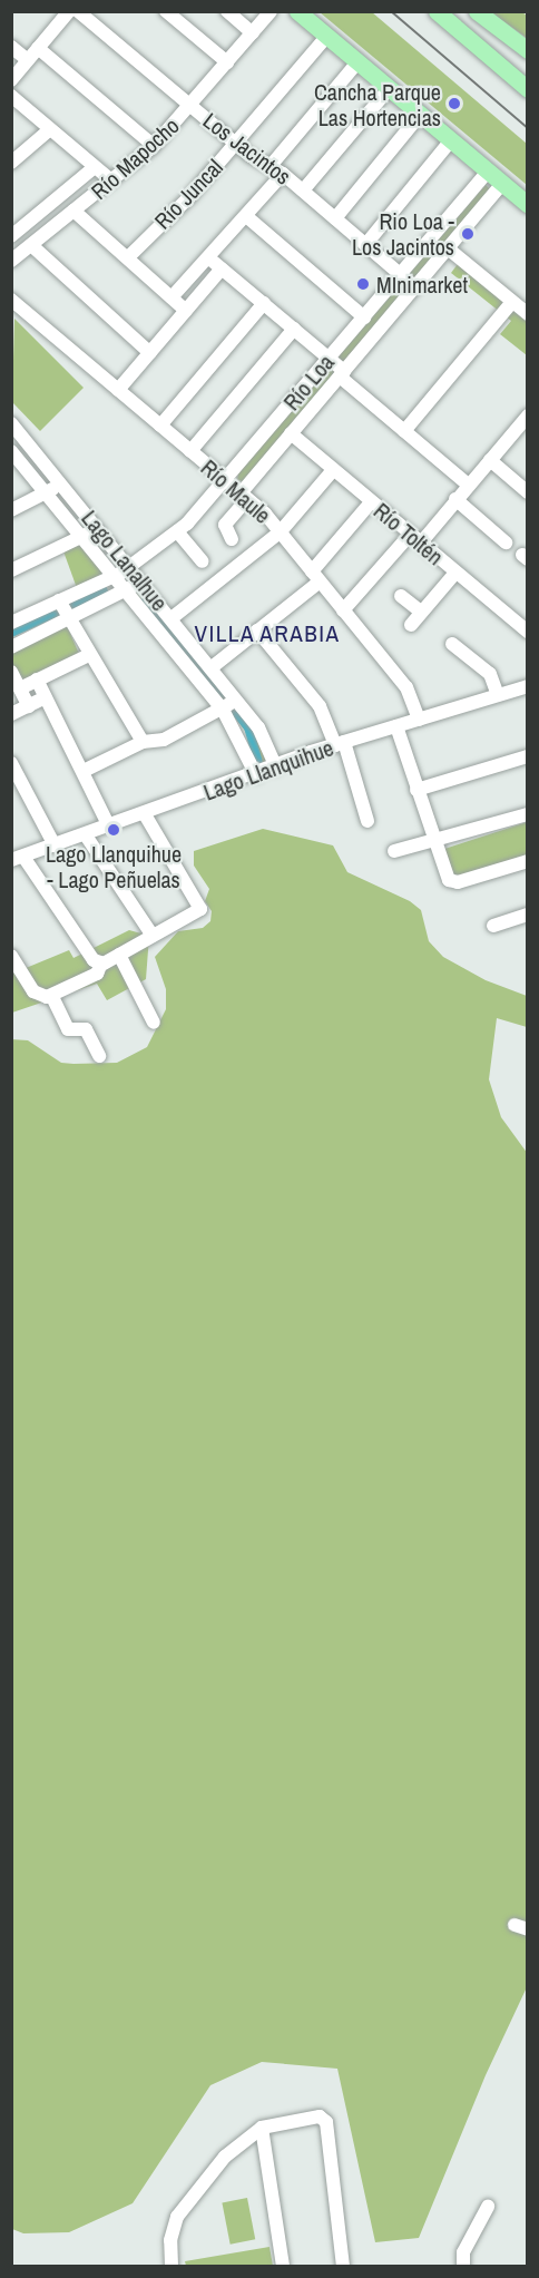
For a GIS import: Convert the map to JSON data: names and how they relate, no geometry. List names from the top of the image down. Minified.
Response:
{"streets":{"street":["Los Jacintos","Río Mapocho","Río Juncal","Río Loa","Río Maule","Río Toltén","Lago Lanalhue","Lago Llanquihue"]},"crossings":[["Los Jacintos","Río Mapocho"],["Los Jacintos","Río Juncal"],["Los Jacintos","Río Loa"],["Río Loa","Río Maule"],["Río Loa","Río Toltén"],["Río Loa","Lago Lanalhue"],["Río Maule","Lago Llanquihue"],["Lago Lanalhue","Lago Llanquihue"]],"districts":["VILLA ARABIA"],"places":["Cancha Parque Las Hortencias","Rio Loa - Los Jacintos","MInimarket","Lago Llanquihue - Lago Peñuelas"]}
